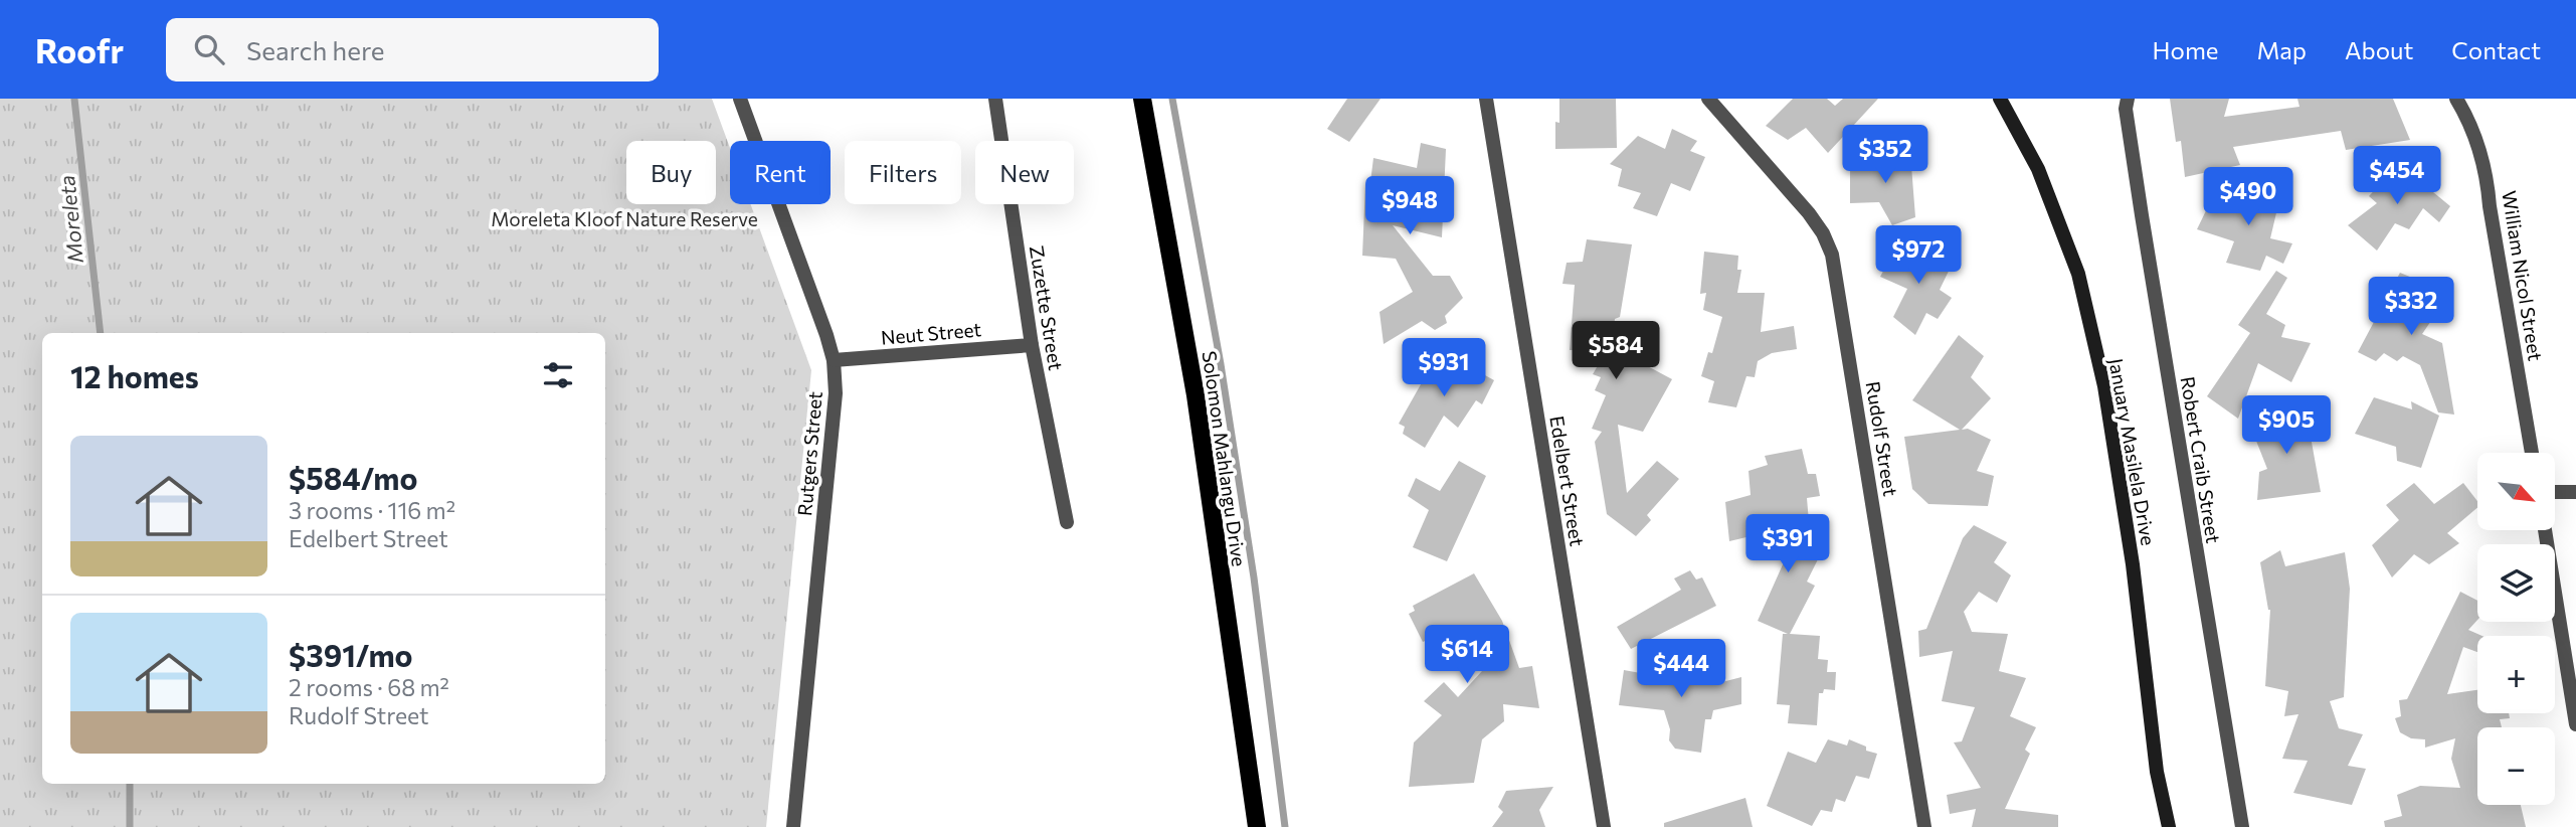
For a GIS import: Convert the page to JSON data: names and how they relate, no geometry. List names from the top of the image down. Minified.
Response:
{"streets":{"main road":["January Masilela Drive","Solomon Mahlangu Drive"],"street":["William Nicol Street","Zuzette Street","Neut Street","Rudolf Street","Rutgers Street","Robert Craib Street","Edelbert Street"]},"crossings":[["Zuzette Street","Neut Street"],["Neut Street","Rutgers Street"]],"water":["Moreleta"],"parks":["Moreleta Kloof Nature Reserve"],"north":"bottom right","page":{"header":"Roofr","search":"Search here","nav":["Home","Map","About","Contact"],"price":["$352","$454","$490","$948","$972","$332","$584","$931","$905","$391","$614","$444"],"chip":["Buy","Rent","Filters","New"],"heading":"12 homes","list":[{"name":"$584/mo","note":"3 rooms · 116 m² · Edelbert Street"},{"name":"$391/mo","note":"2 rooms · 68 m² · Rudolf Street"}],"map_buttons":["+","−"]}}
